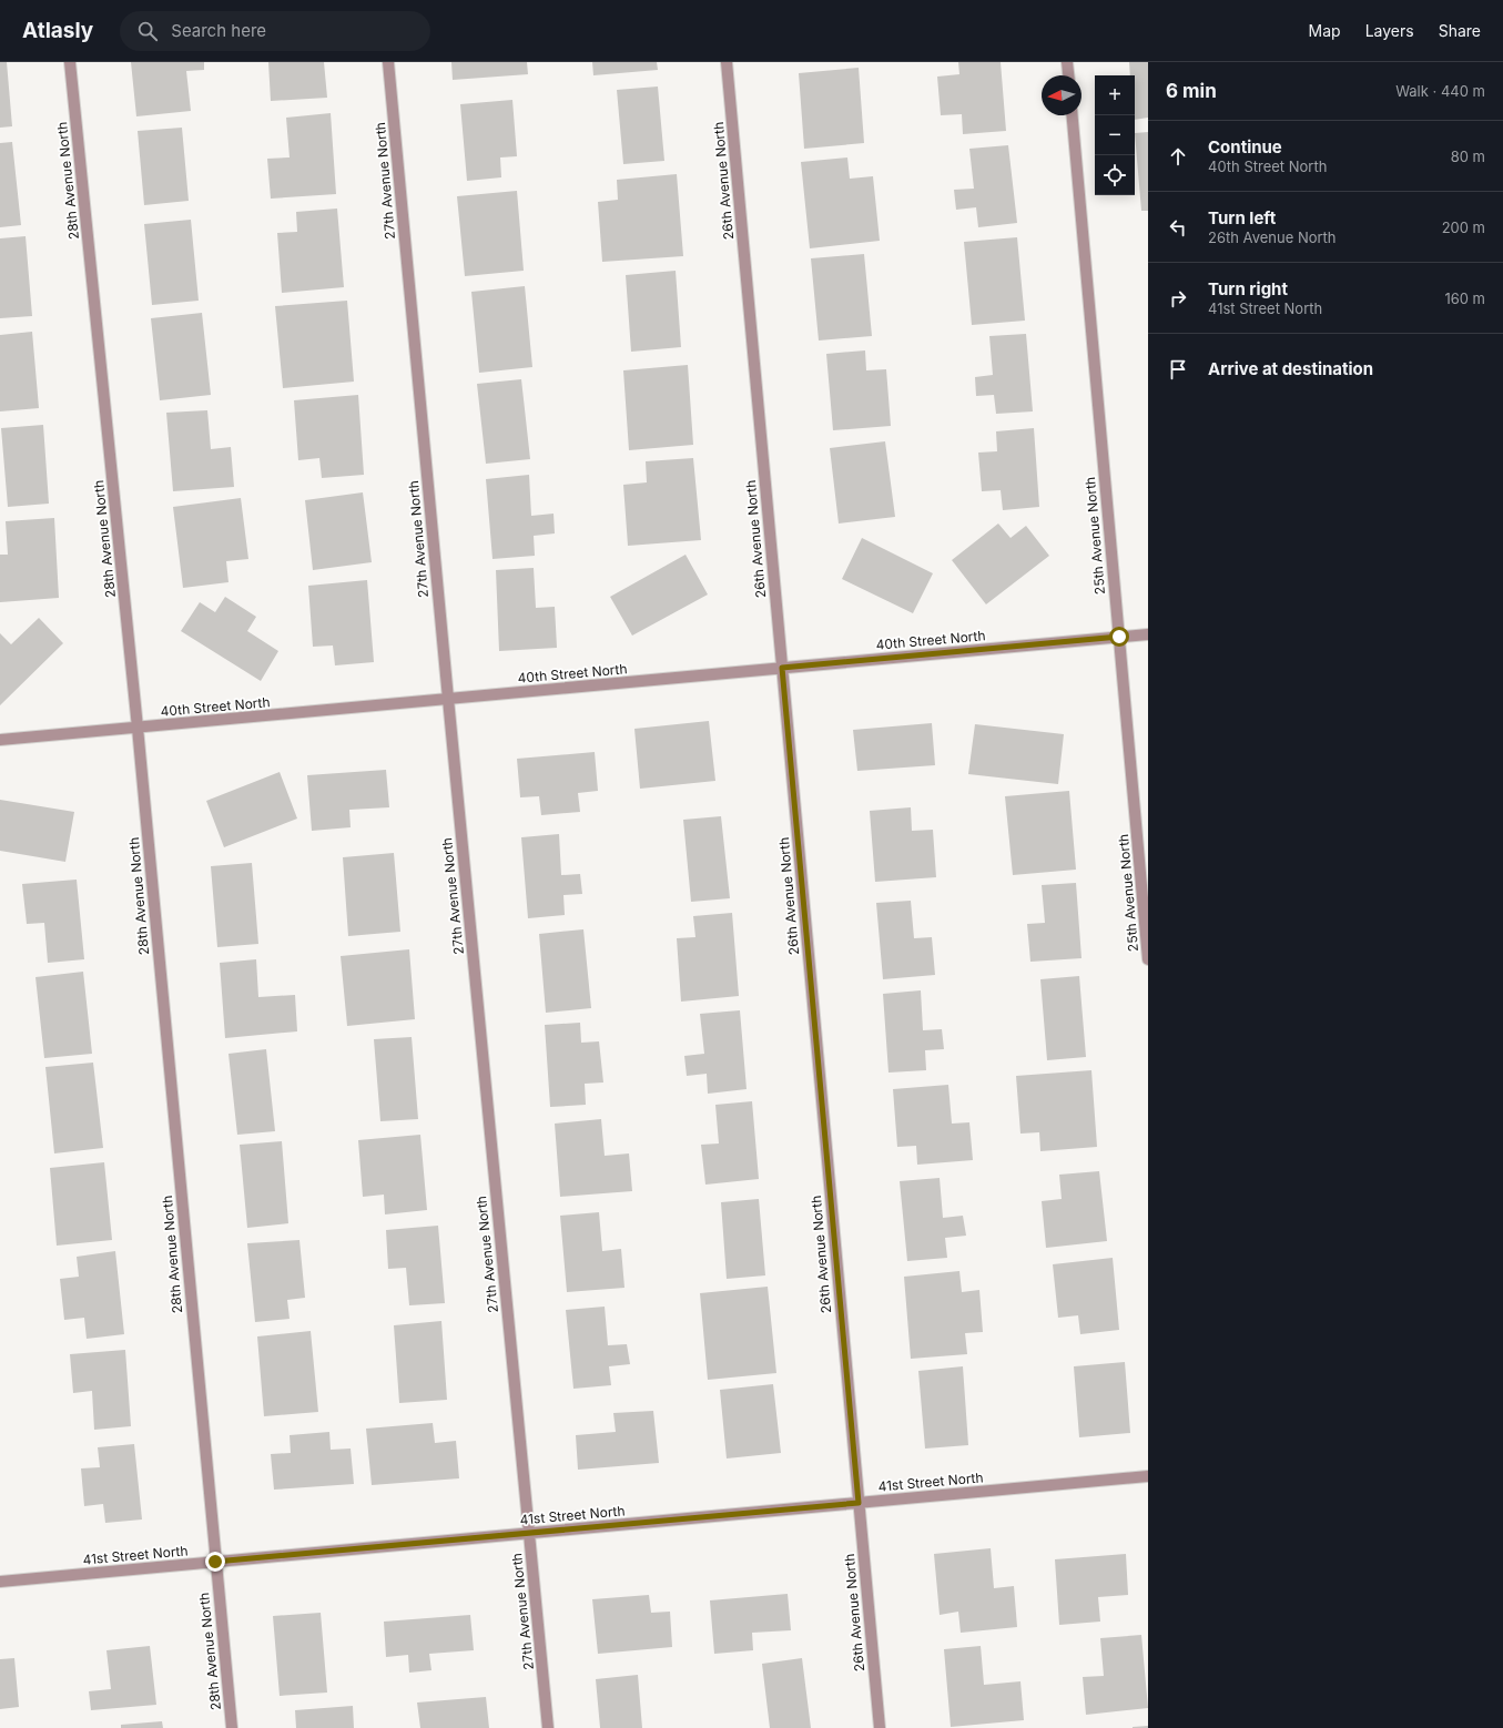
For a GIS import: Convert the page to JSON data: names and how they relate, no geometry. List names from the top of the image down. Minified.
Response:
{"streets":{"street":["28th Avenue North","27th Avenue North","26th Avenue North","25th Avenue North","40th Street North","41st Street North"]},"crossings":[["28th Avenue North","40th Street North"],["28th Avenue North","41st Street North"],["27th Avenue North","40th Street North"],["27th Avenue North","41st Street North"],["26th Avenue North","40th Street North"],["26th Avenue North","41st Street North"],["25th Avenue North","40th Street North"]],"north":"left","page":{"header":"Atlasly","search":"Search here","nav":["Map","Layers","Share"],"heading":["6 min","Walk · 440 m"],"map_buttons":["+","−"],"list":[["Continue","40th Street North","80 m"],["Turn left","26th Avenue North","200 m"],["Turn right","41st Street North","160 m"],"Arrive at destination"]}}
